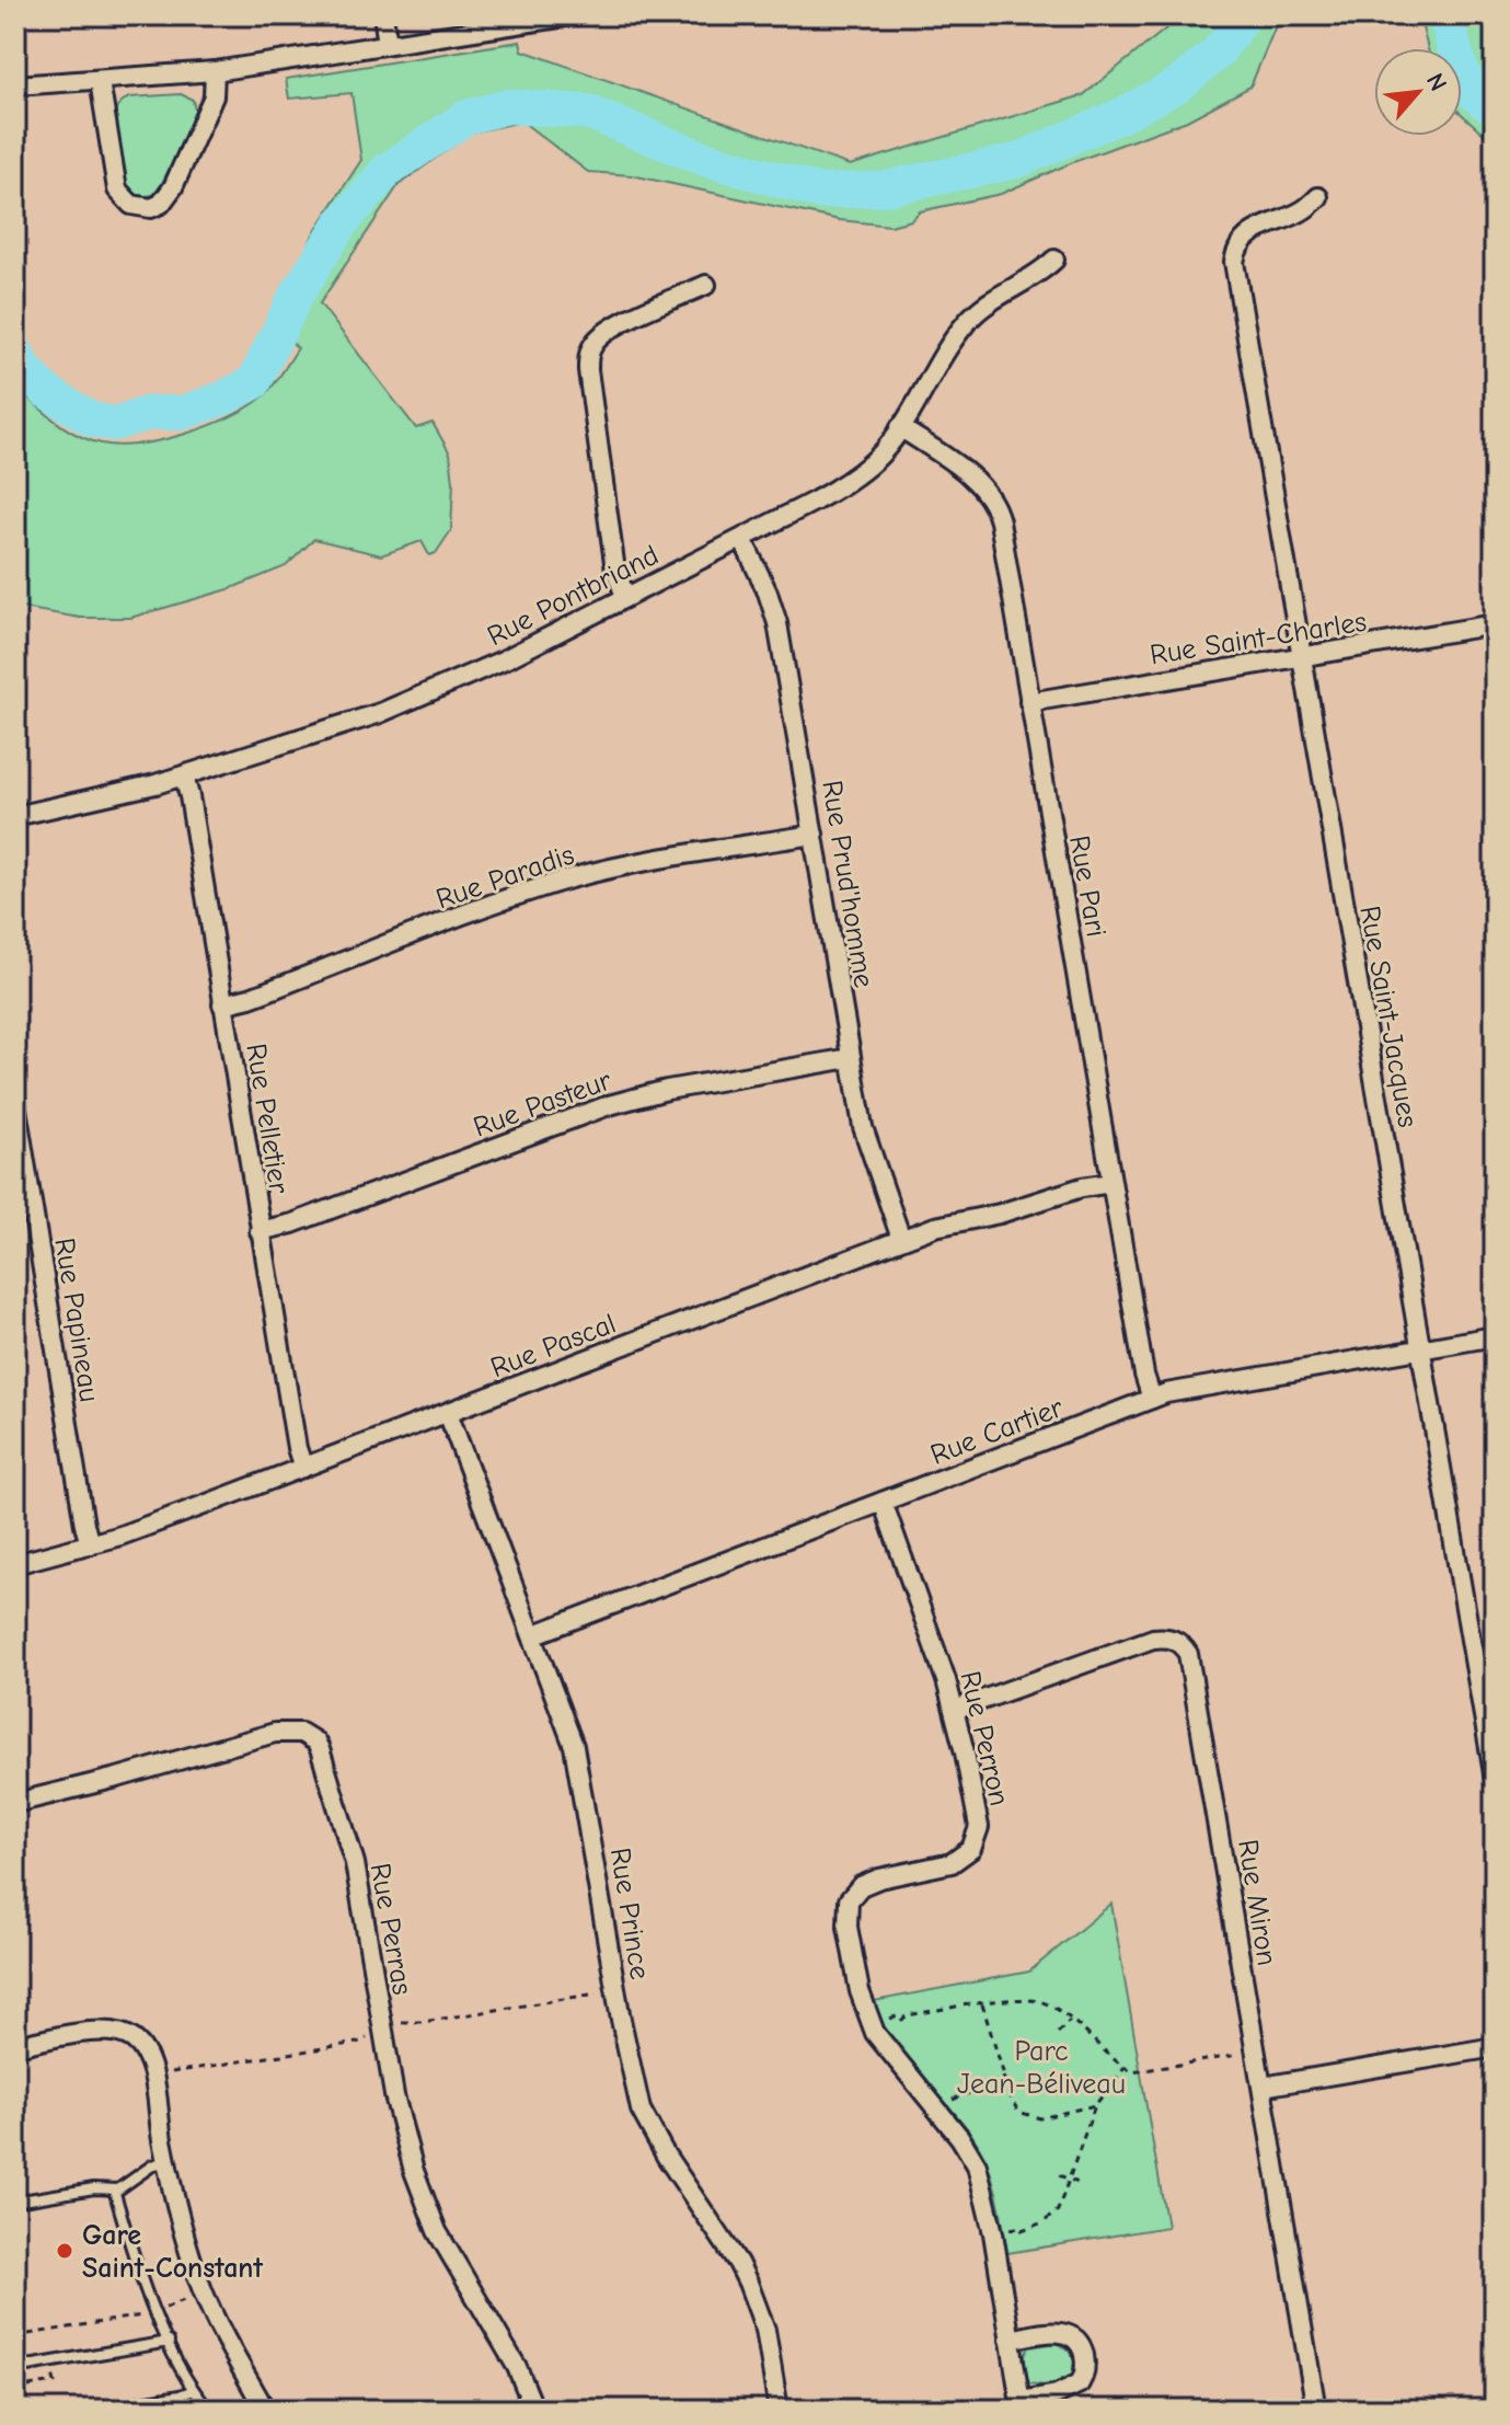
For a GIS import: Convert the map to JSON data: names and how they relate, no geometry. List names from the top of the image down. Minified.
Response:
{"streets":{"street":["Rue Pontbriand","Rue Saint-Charles","Rue Paradis","Rue Prud'homme","Rue Pari","Rue Saint-Jacques","Rue Pasteur","Rue Pelletier","Rue Papineau","Rue Pascal","Rue Cartier","Rue Perron","Rue Miron","Rue Prince","Rue Perras"]},"crossings":[["Rue Pontbriand","Rue Prud'homme"],["Rue Pontbriand","Rue Pari"],["Rue Pontbriand","Rue Pelletier"],["Rue Saint-Charles","Rue Pari"],["Rue Saint-Charles","Rue Saint-Jacques"],["Rue Paradis","Rue Prud'homme"],["Rue Paradis","Rue Pelletier"],["Rue Prud'homme","Rue Pasteur"],["Rue Prud'homme","Rue Pascal"],["Rue Pari","Rue Pascal"],["Rue Pari","Rue Cartier"],["Rue Saint-Jacques","Rue Cartier"],["Rue Pasteur","Rue Pelletier"],["Rue Pelletier","Rue Pascal"],["Rue Papineau","Rue Pascal"],["Rue Pascal","Rue Prince"],["Rue Cartier","Rue Perron"],["Rue Cartier","Rue Prince"],["Rue Perron","Rue Miron"]],"parks":["Parc Jean-Béliveau"],"places":["Gare Saint-Constant"],"north":"top right"}
